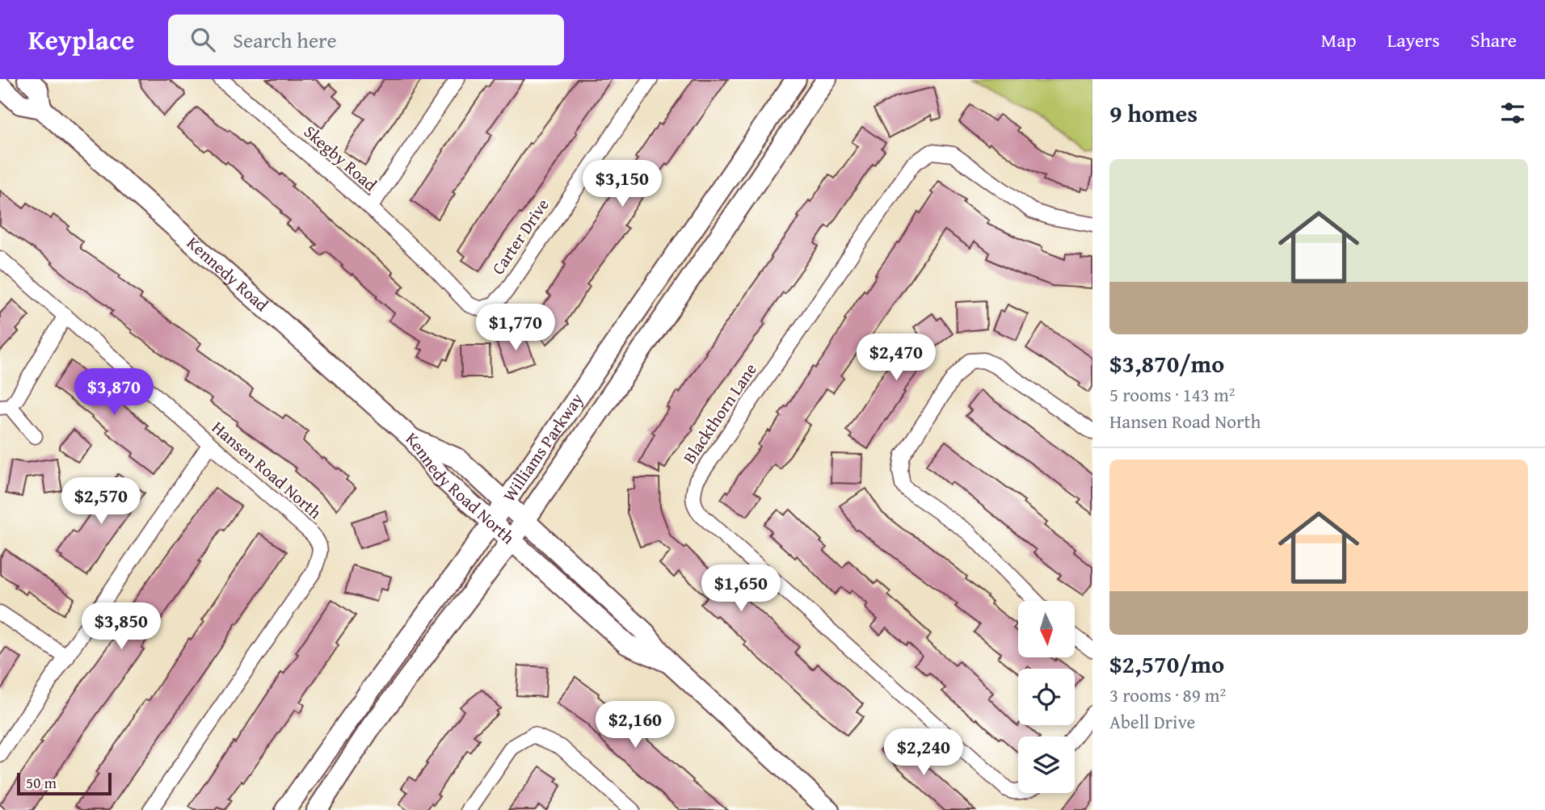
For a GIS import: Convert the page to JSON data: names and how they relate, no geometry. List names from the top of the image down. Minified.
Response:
{"streets":{"main road":["Kennedy Road","Williams Parkway","Kennedy Road North"],"street":["Skegby Road","Carter Drive","Blackthorn Lane","Hansen Road North"]},"crossings":[["Skegby Road","Carter Drive"],["Kennedy Road","Kennedy Road North"],["Williams Parkway","Kennedy Road North"]],"scale_bar":"50 m","north":"bottom","page":{"header":"Keyplace","search":"Search here","nav":["Map","Layers","Share"],"heading":"9 homes","list":[{"name":"$3,870/mo","note":"5 rooms · 143 m² · Hansen Road North"},{"name":"$2,570/mo","note":"3 rooms · 89 m² · Abell Drive"}],"price":["$3,150","$1,770","$2,470","$3,870","$2,570","$1,650","$3,850","$2,160","$2,240"],"scale":"50 m"}}
